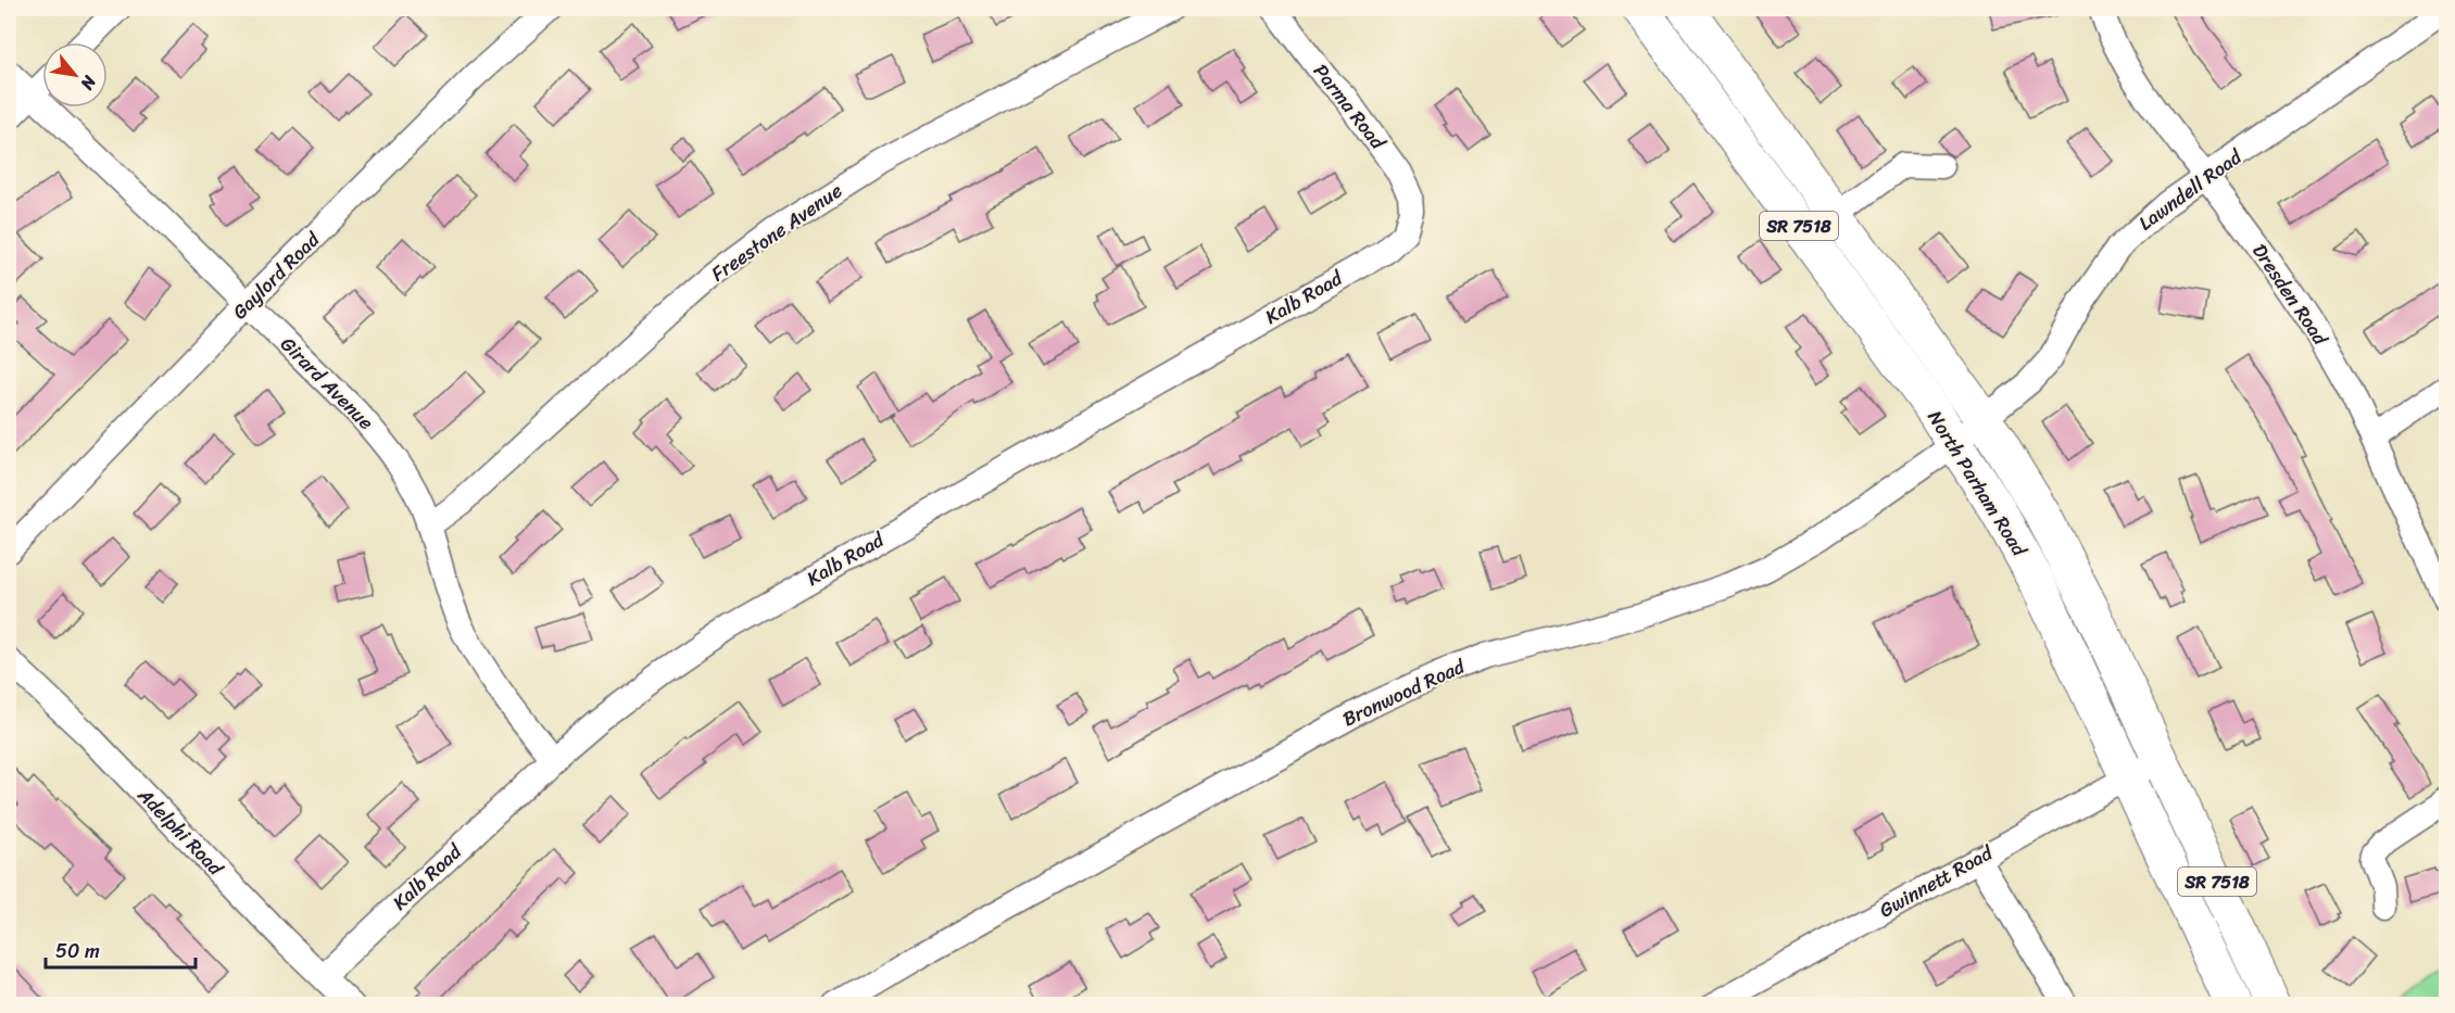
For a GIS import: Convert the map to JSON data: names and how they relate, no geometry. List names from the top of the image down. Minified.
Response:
{"streets":{"highway":["SR 7518","North Parham Road"],"street":["Parma Road","Lawndell Road","Freestone Avenue","Gaylord Road","Dresden Road","Kalb Road","Girard Avenue","Bronwood Road","Adelphi Road","Gwinnett Road"]},"crossings":[["Parma Road","Kalb Road"],["Lawndell Road","Dresden Road"],["Lawndell Road","North Parham Road"],["Lawndell Road","Bronwood Road"],["Freestone Avenue","Girard Avenue"],["Gaylord Road","Girard Avenue"],["Kalb Road","Girard Avenue"],["Kalb Road","Adelphi Road"],["North Parham Road","Bronwood Road"],["North Parham Road","Gwinnett Road"]],"scale_bar":"50 m","north":"bottom right"}
